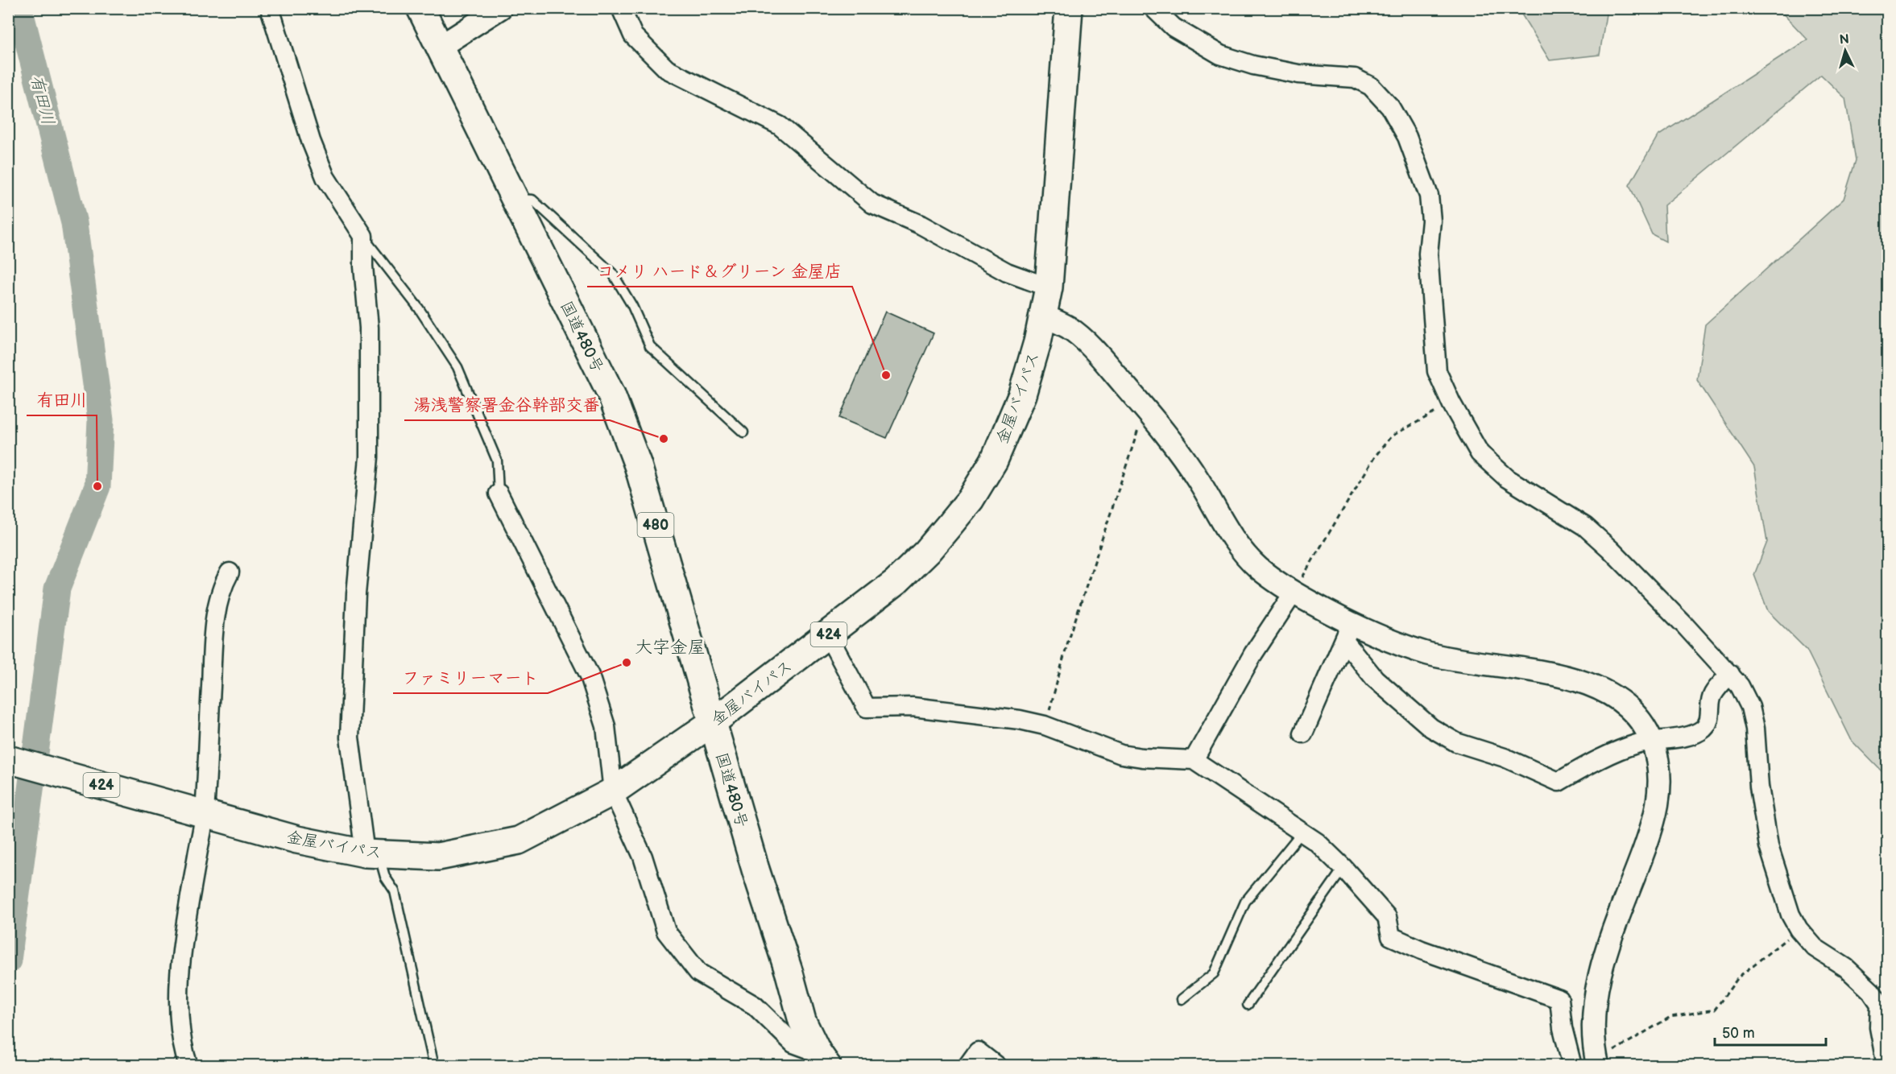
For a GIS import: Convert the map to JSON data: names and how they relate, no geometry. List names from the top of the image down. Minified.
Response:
{"streets":{"highway":["国道480号","金屋バイパス","480","424"]},"crossings":[["国道480号","金屋バイパス"]],"districts":["大字金屋"],"water":["有田川"],"places":["コメリ ハード＆グリーン 金屋店","湯浅警察署金谷幹部交番","有田川","ファミリーマート"],"scale_bar":"50 m","north":"top"}
